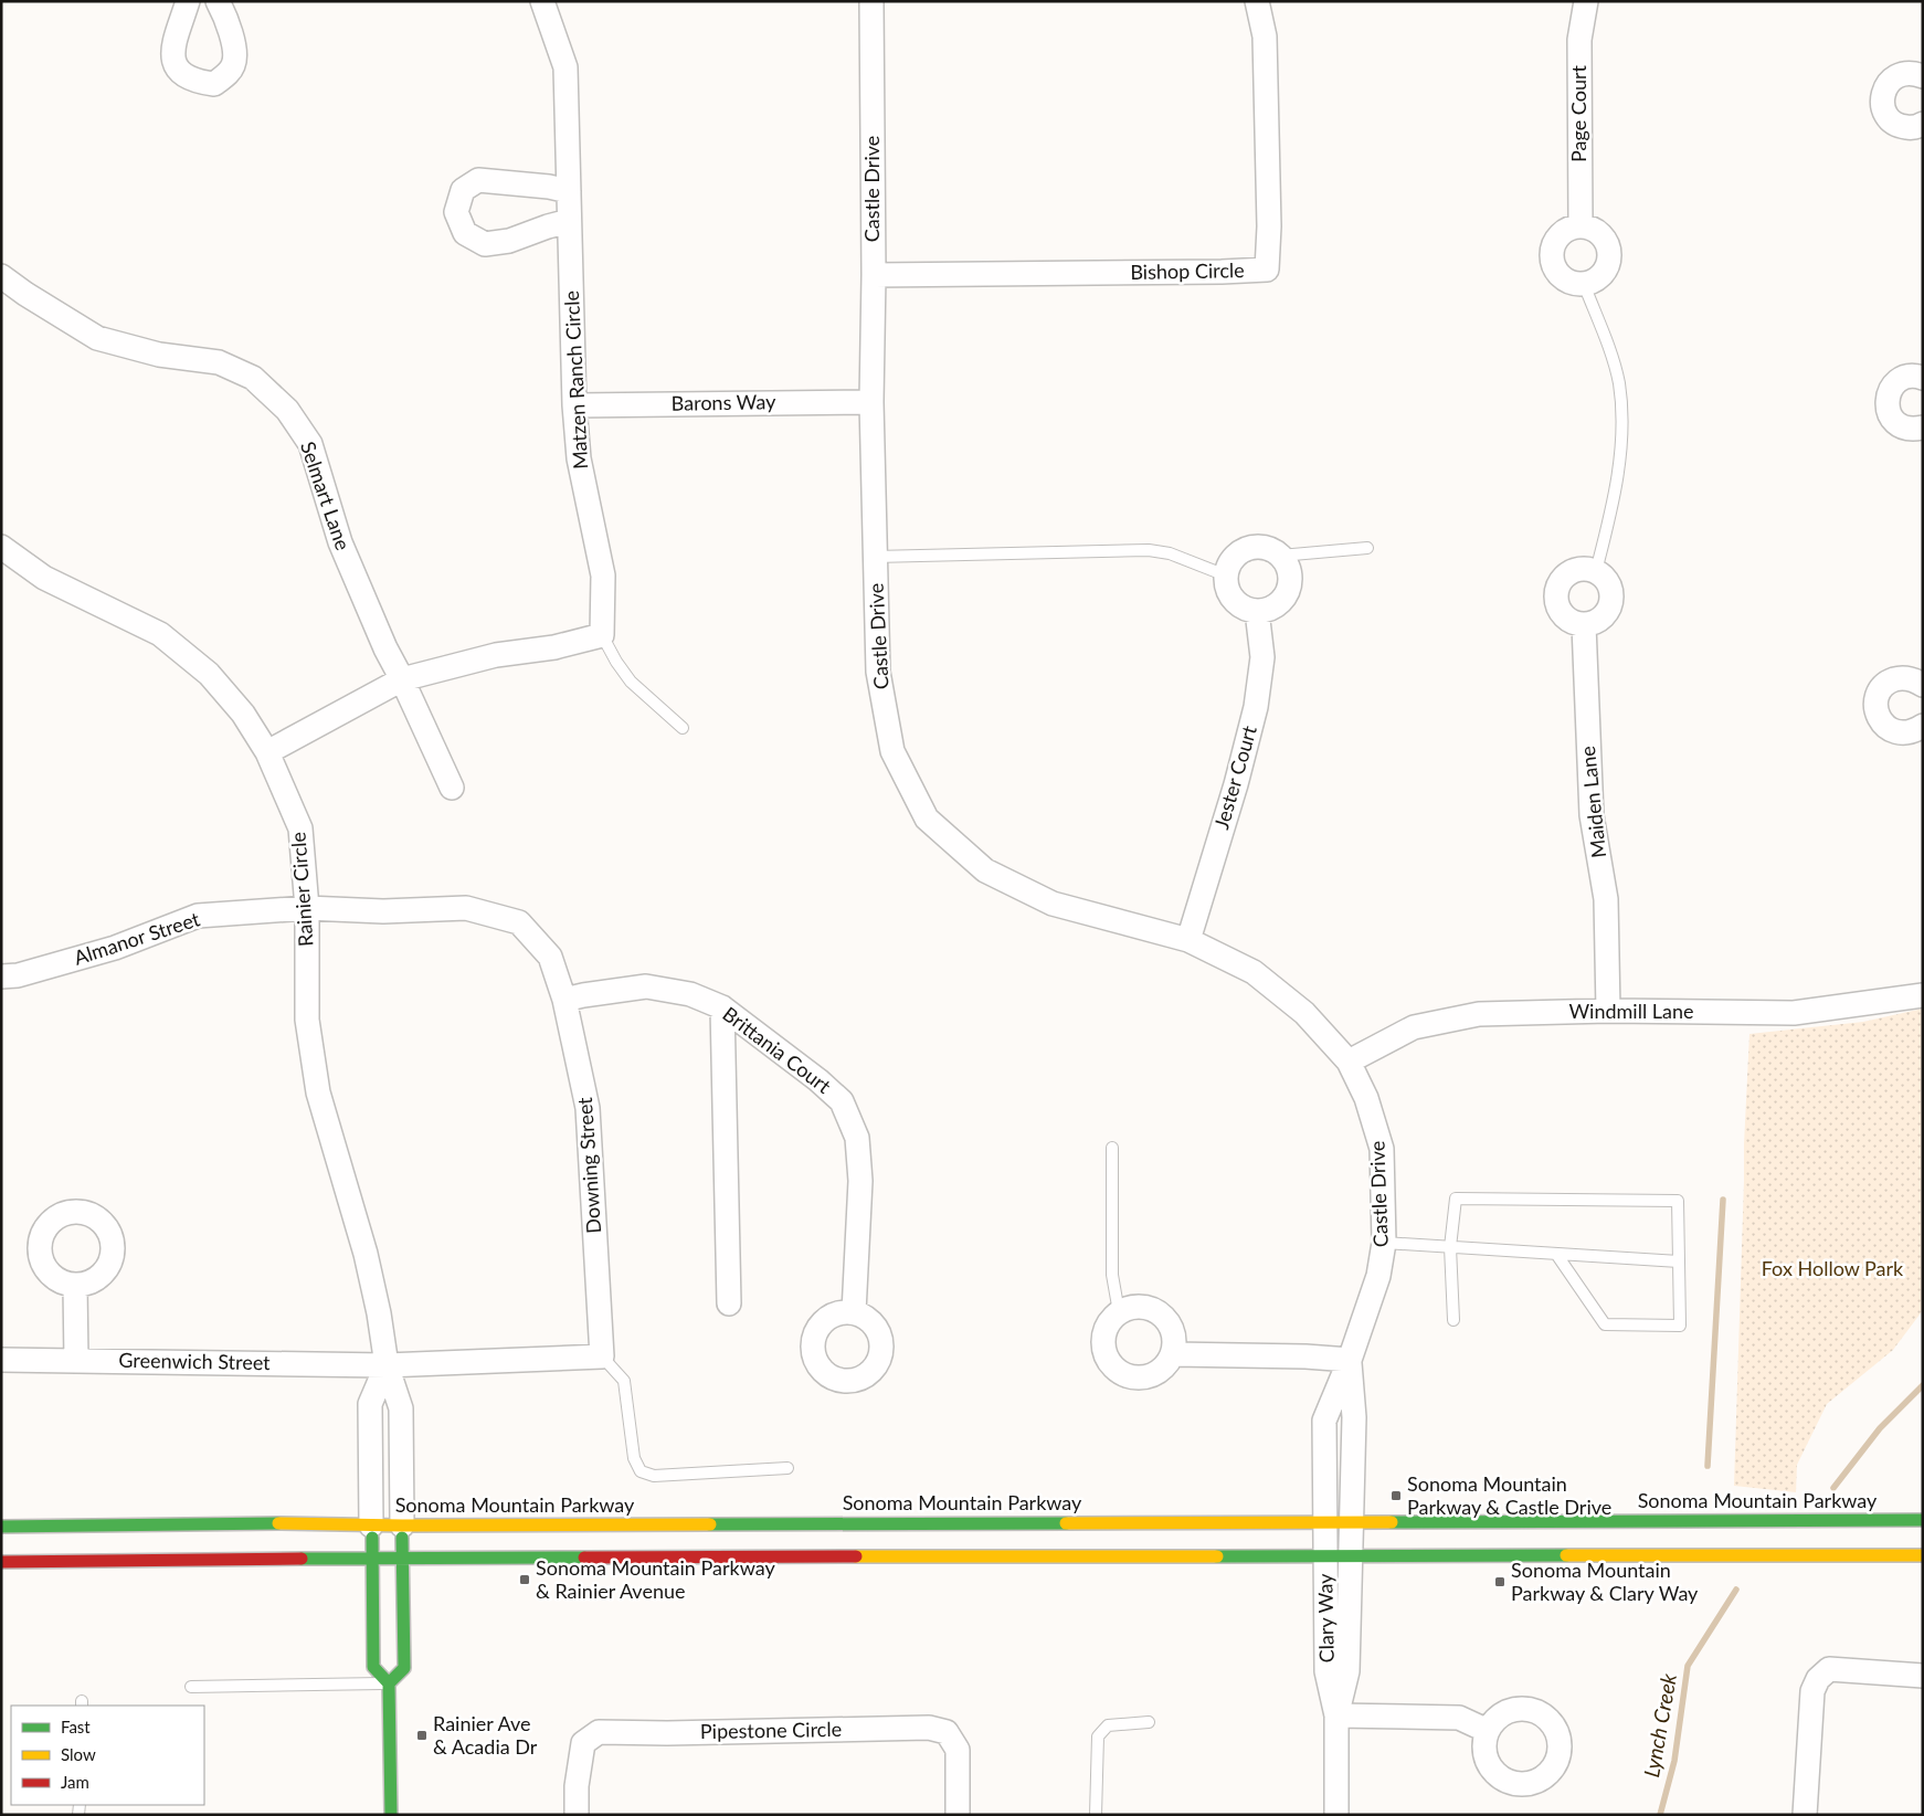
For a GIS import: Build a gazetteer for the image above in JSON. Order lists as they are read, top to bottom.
{
  "streets": {
    "main road": ["Sonoma Mountain Parkway"],
    "street": [
      "Page Court",
      "Castle Drive",
      "Bishop Circle",
      "Matzen Ranch Circle",
      "Barons Way",
      "Selmart Lane",
      "Jester Court",
      "Maiden Lane",
      "Rainier Circle",
      "Almanor Street",
      "Windmill Lane",
      "Brittania Court",
      "Downing Street",
      "Greenwich Street",
      "Clary Way",
      "Pipestone Circle"
    ]
  },
  "crossings": [
    ["Castle Drive", "Bishop Circle"],
    ["Castle Drive", "Barons Way"],
    ["Castle Drive", "Jester Court"],
    ["Castle Drive", "Windmill Lane"],
    ["Castle Drive", "Sonoma Mountain Parkway"],
    ["Castle Drive", "Clary Way"],
    ["Matzen Ranch Circle", "Barons Way"],
    ["Maiden Lane", "Windmill Lane"],
    ["Rainier Circle", "Almanor Street"],
    ["Rainier Circle", "Downing Street"],
    ["Rainier Circle", "Greenwich Street"],
    ["Rainier Circle", "Sonoma Mountain Parkway"],
    ["Almanor Street", "Downing Street"],
    ["Brittania Court", "Downing Street"],
    ["Sonoma Mountain Parkway", "Clary Way"]
  ],
  "water": ["Lynch Creek"],
  "parks": ["Fox Hollow Park"],
  "places": {
    "transit": [
      "Sonoma Mountain Parkway & Castle Drive",
      "Sonoma Mountain Parkway & Rainier Avenue",
      "Sonoma Mountain Parkway & Clary Way",
      "Rainier Ave & Acadia Dr"
    ]
  },
  "legend": ["Fast", "Slow", "Jam"]
}
